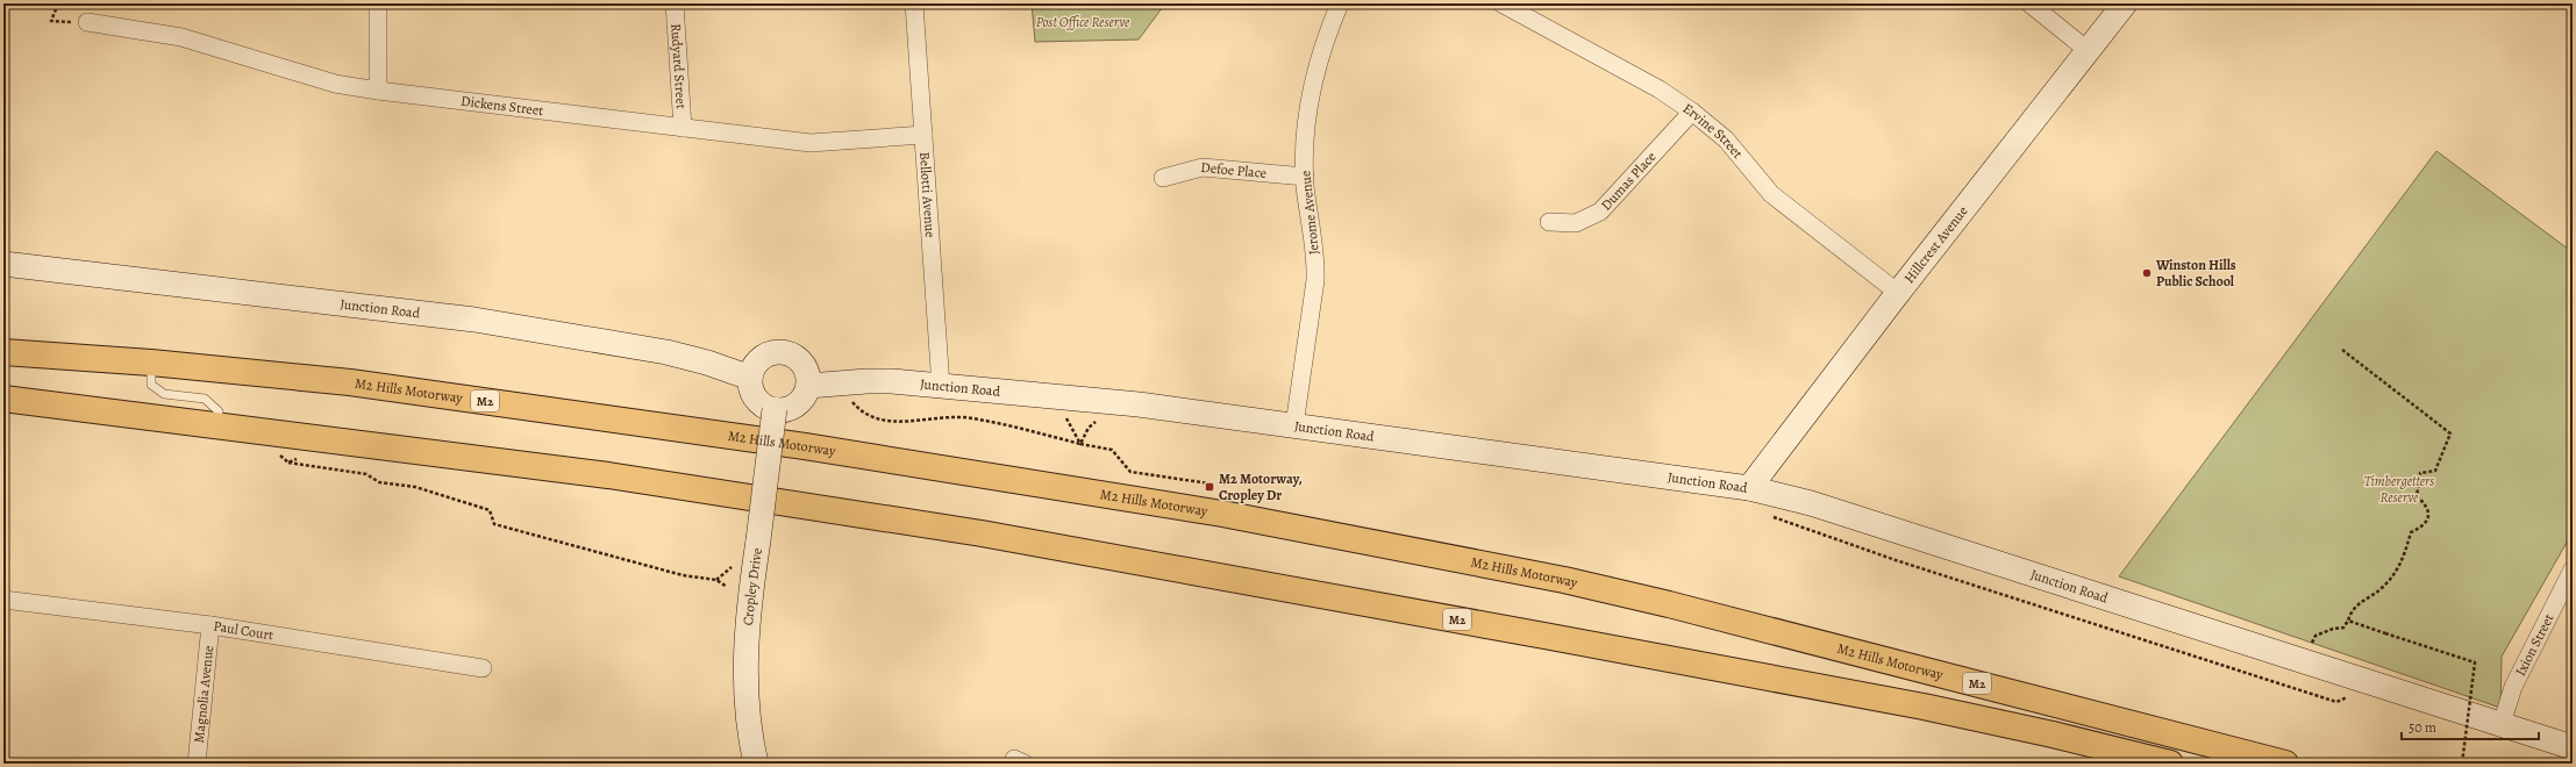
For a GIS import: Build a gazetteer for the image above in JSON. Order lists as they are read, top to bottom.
{
  "streets": {
    "highway": ["M2 Hills Motorway", "M2"],
    "street": [
      "Rudyard Street",
      "Dickens Street",
      "Ervine Street",
      "Defoe Place",
      "Dumas Place",
      "Bellotti Avenue",
      "Jerome Avenue",
      "Hillcrest Avenue",
      "Junction Road",
      "Cropley Drive",
      "Paul Court",
      "Ixion Street",
      "Magnolia Avenue"
    ]
  },
  "crossings": [
    ["Rudyard Street", "Dickens Street"],
    ["Dickens Street", "Bellotti Avenue"],
    ["Ervine Street", "Dumas Place"],
    ["Ervine Street", "Hillcrest Avenue"],
    ["Defoe Place", "Jerome Avenue"],
    ["Bellotti Avenue", "Junction Road"],
    ["Jerome Avenue", "Junction Road"],
    ["Hillcrest Avenue", "Junction Road"],
    ["Junction Road", "Cropley Drive"],
    ["Junction Road", "Ixion Street"],
    ["Paul Court", "Magnolia Avenue"]
  ],
  "parks": ["Post Office Reserve", "Timbergetters Reserve"],
  "places": {
    "other": ["Winston Hills Public School"],
    "transit": ["M2 Motorway, Cropley Dr"]
  },
  "scale_bar": "50 m"
}
